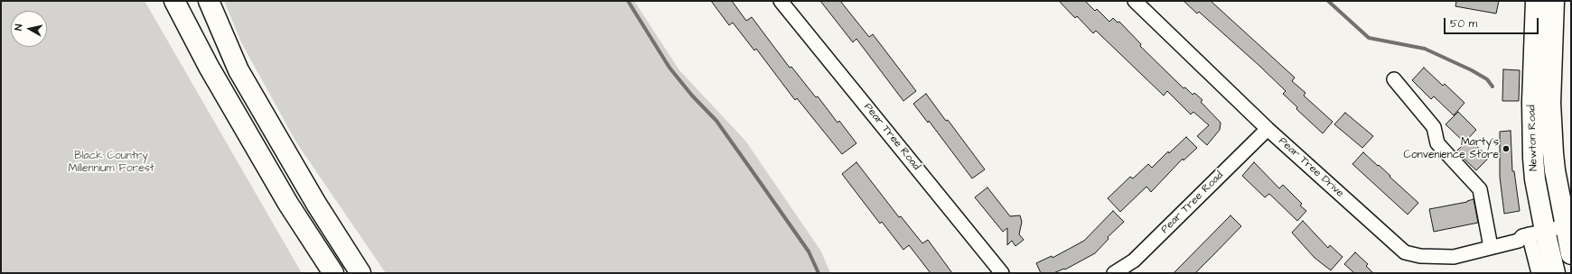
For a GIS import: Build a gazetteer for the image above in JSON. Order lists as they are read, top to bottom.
{
  "streets": {
    "highway": ["Newton Road"],
    "street": ["Pear Tree Road", "Pear Tree Drive"]
  },
  "crossings": [
    ["Pear Tree Road", "Pear Tree Drive"],
    ["Newton Road", "Pear Tree Drive"]
  ],
  "parks": ["Black Country Millennium Forest"],
  "places": ["Marty's Convenience Store"],
  "scale_bar": "50 m",
  "north": "left"
}
